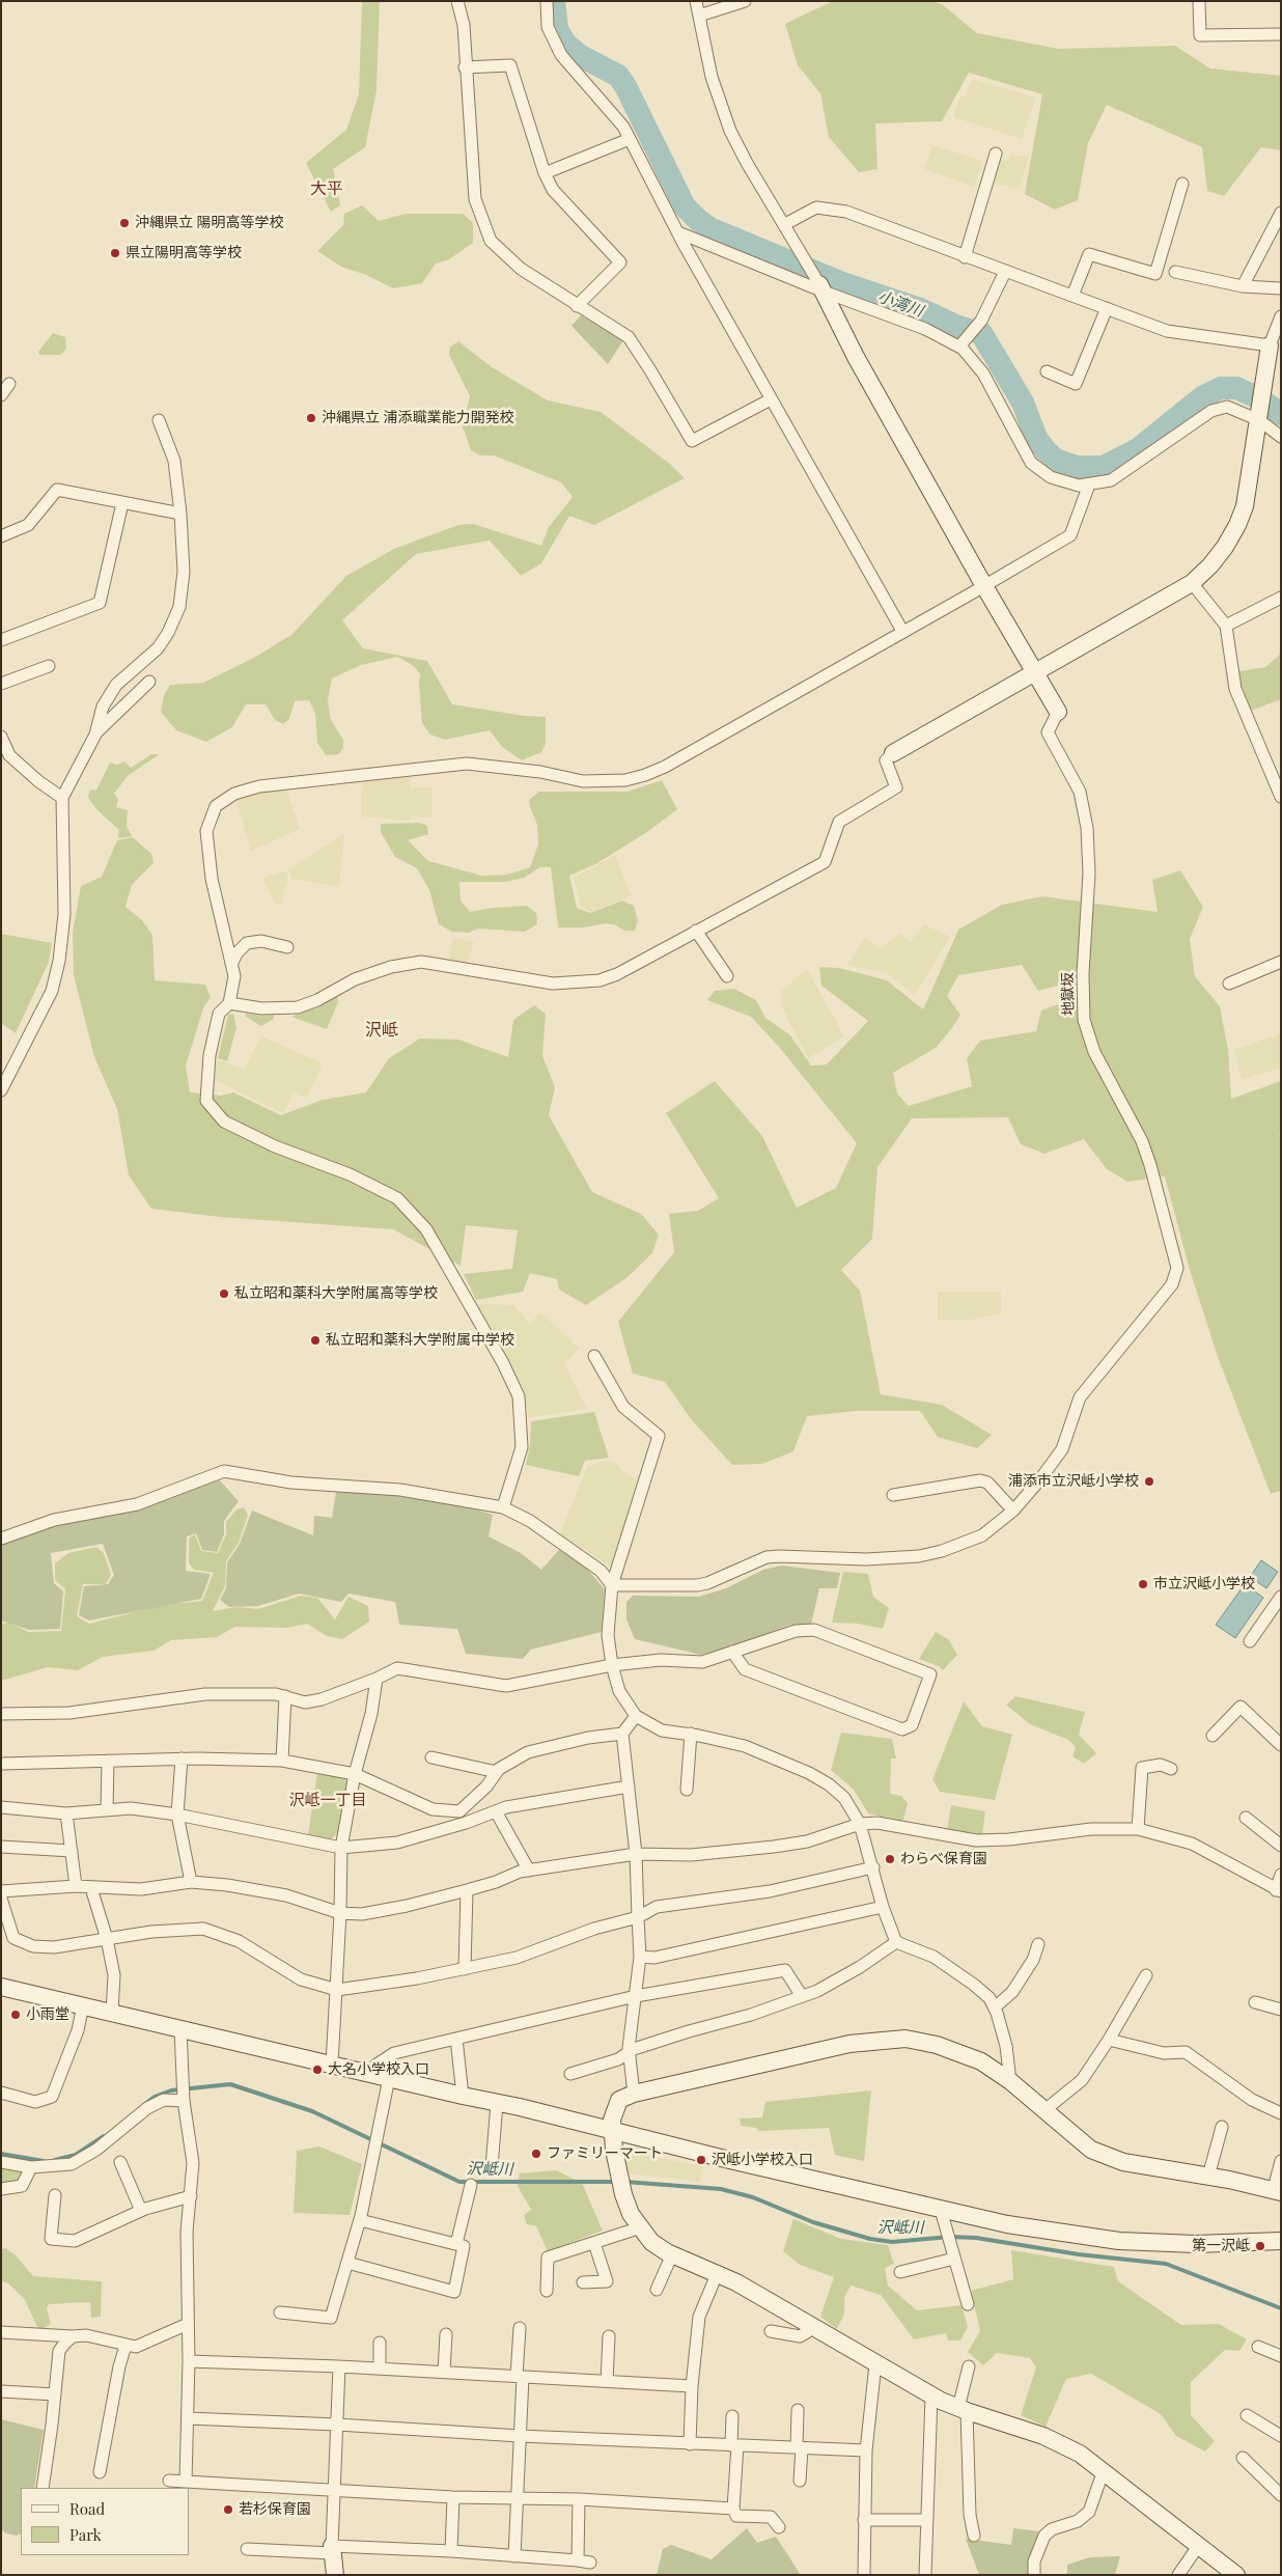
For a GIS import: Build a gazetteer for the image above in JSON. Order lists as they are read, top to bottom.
{
  "streets": {
    "street": ["地獄坂"]
  },
  "districts": ["大平", "沢岻", "沢岻一丁目"],
  "water": ["小湾川", "沢岻川"],
  "places": [
    "沖縄県立 陽明高等学校",
    "県立陽明高等学校",
    "沖縄県立 浦添職業能力開発校",
    "私立昭和薬科大学附属高等学校",
    "私立昭和薬科大学附属中学校",
    "浦添市立沢岻小学校",
    "市立沢岻小学校",
    "わらべ保育園",
    "小雨堂",
    "大名小学校入口",
    "ファミリーマート",
    "沢岻小学校入口",
    "第一沢岻",
    "若杉保育園"
  ],
  "legend": ["Road", "Park"]
}
